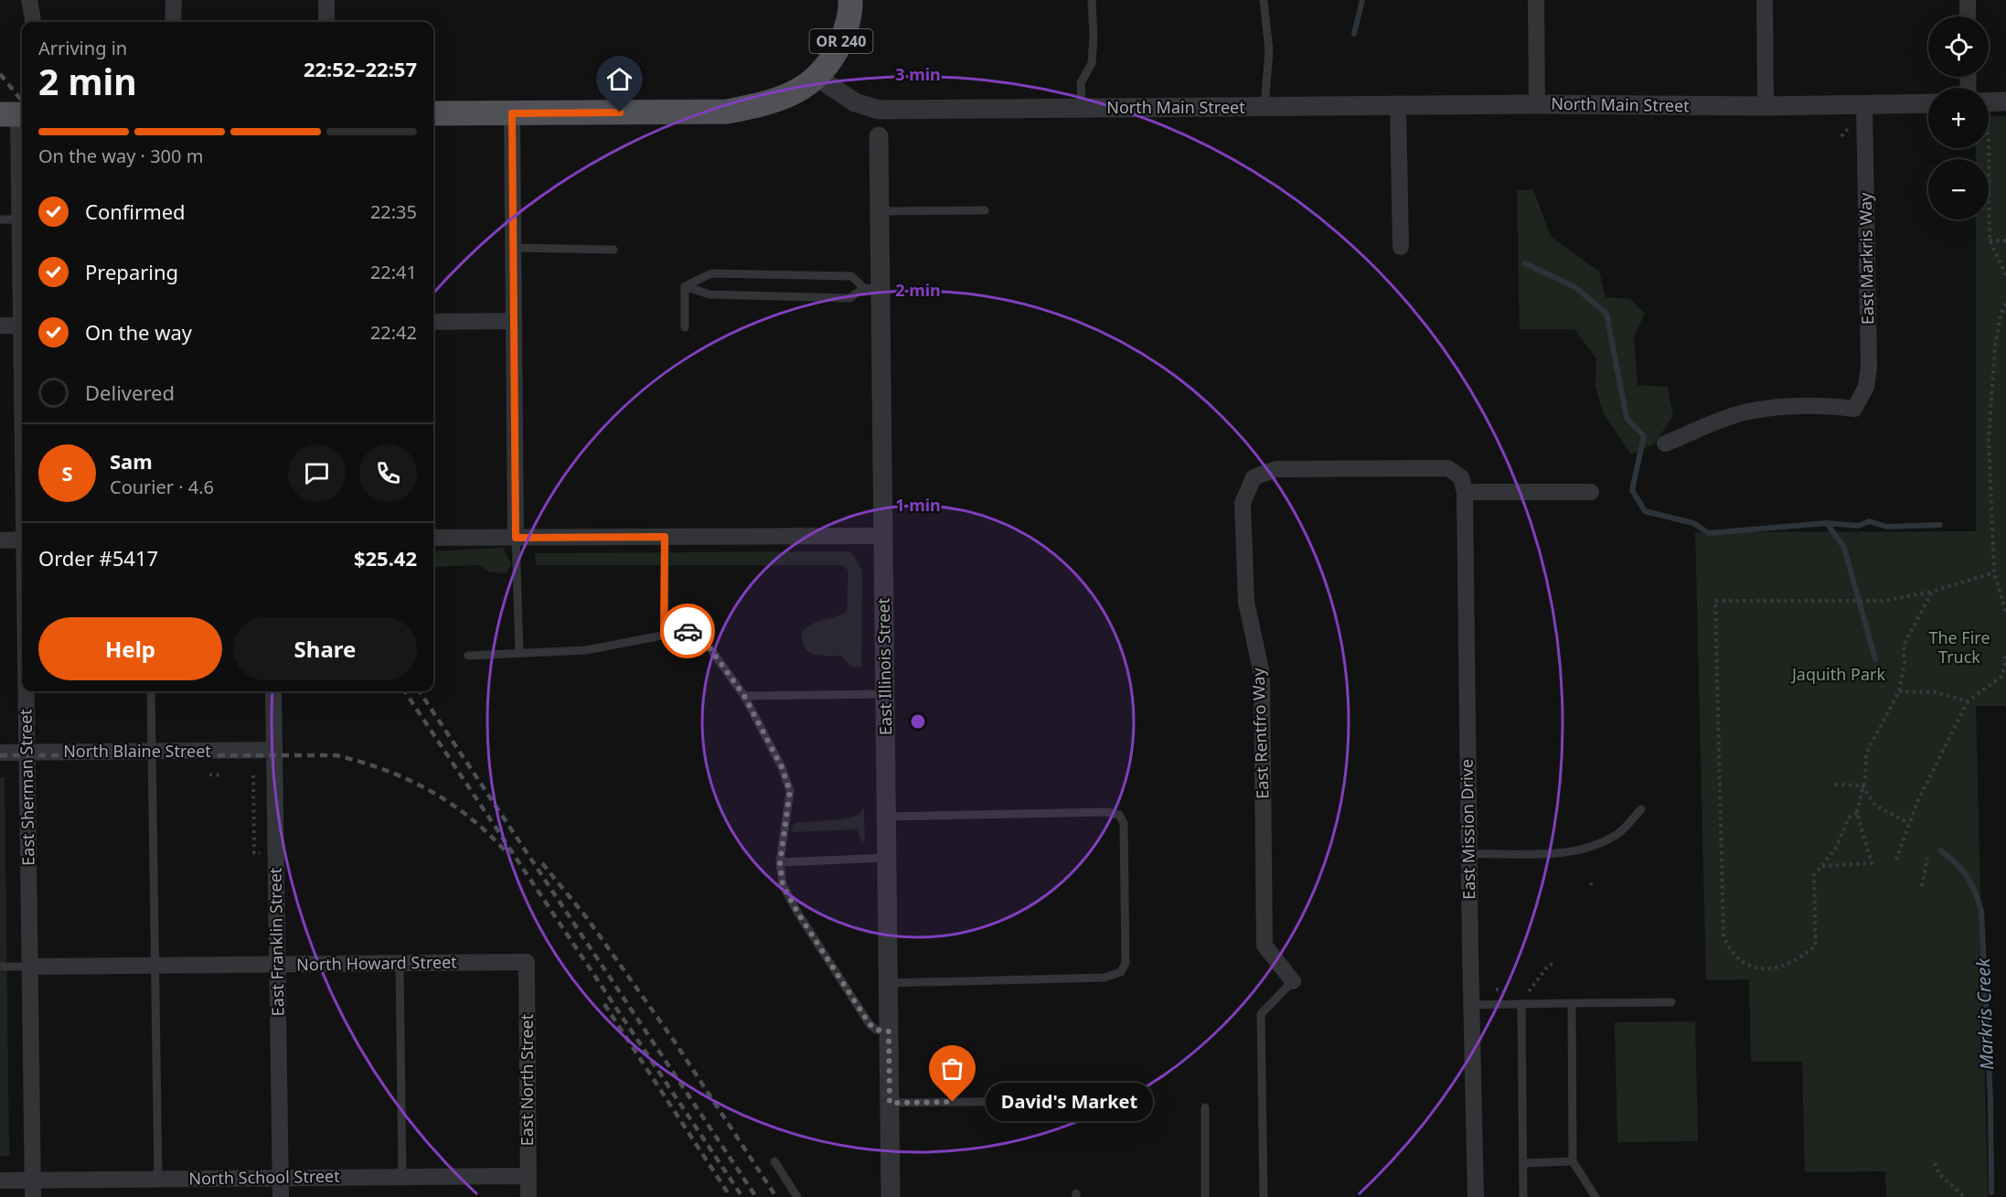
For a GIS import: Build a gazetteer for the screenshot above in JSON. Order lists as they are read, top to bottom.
{
  "streets": {
    "main road": ["OR 240"],
    "street": [
      "North Main Street",
      "East Markris Way",
      "East Illinois Street",
      "East Rentfro Way",
      "North Blaine Street",
      "East Sherman Street",
      "East Mission Drive",
      "East Franklin Street",
      "North Howard Street",
      "East North Street",
      "North School Street"
    ]
  },
  "crossings": [
    ["OR 240", "North Main Street"],
    ["North Main Street", "East Markris Way"],
    ["East Rentfro Way", "East Mission Drive"],
    ["North Blaine Street", "East Sherman Street"],
    ["North Blaine Street", "East Franklin Street"],
    ["East Sherman Street", "North Howard Street"],
    ["East Sherman Street", "North School Street"],
    ["East Franklin Street", "North Howard Street"],
    ["East Franklin Street", "North School Street"],
    ["North Howard Street", "East North Street"],
    ["East North Street", "North School Street"]
  ],
  "water": ["Markris Creek"],
  "parks": ["The Fire Truck", "Jaquith Park"],
  "places": ["David's Market"],
  "page": {
    "map_buttons": ["+", "−"],
    "heading": ["2 min", "Arriving in", "22:52–22:57"],
    "panel": [
      "Sam",
      "Courier · 4.6",
      "Order #5417",
      "$25.42"
    ],
    "bar": "On the way · 300 m",
    "list": [
      ["Confirmed", "22:35"],
      ["Preparing", "22:41"],
      ["On the way", "22:42"],
      "Delivered"
    ],
    "round": "S",
    "buttons": ["Help", "Share"],
    "bubble": "David's Market"
  },
  "rings": ["3 min", "2 min", "1 min"]
}
